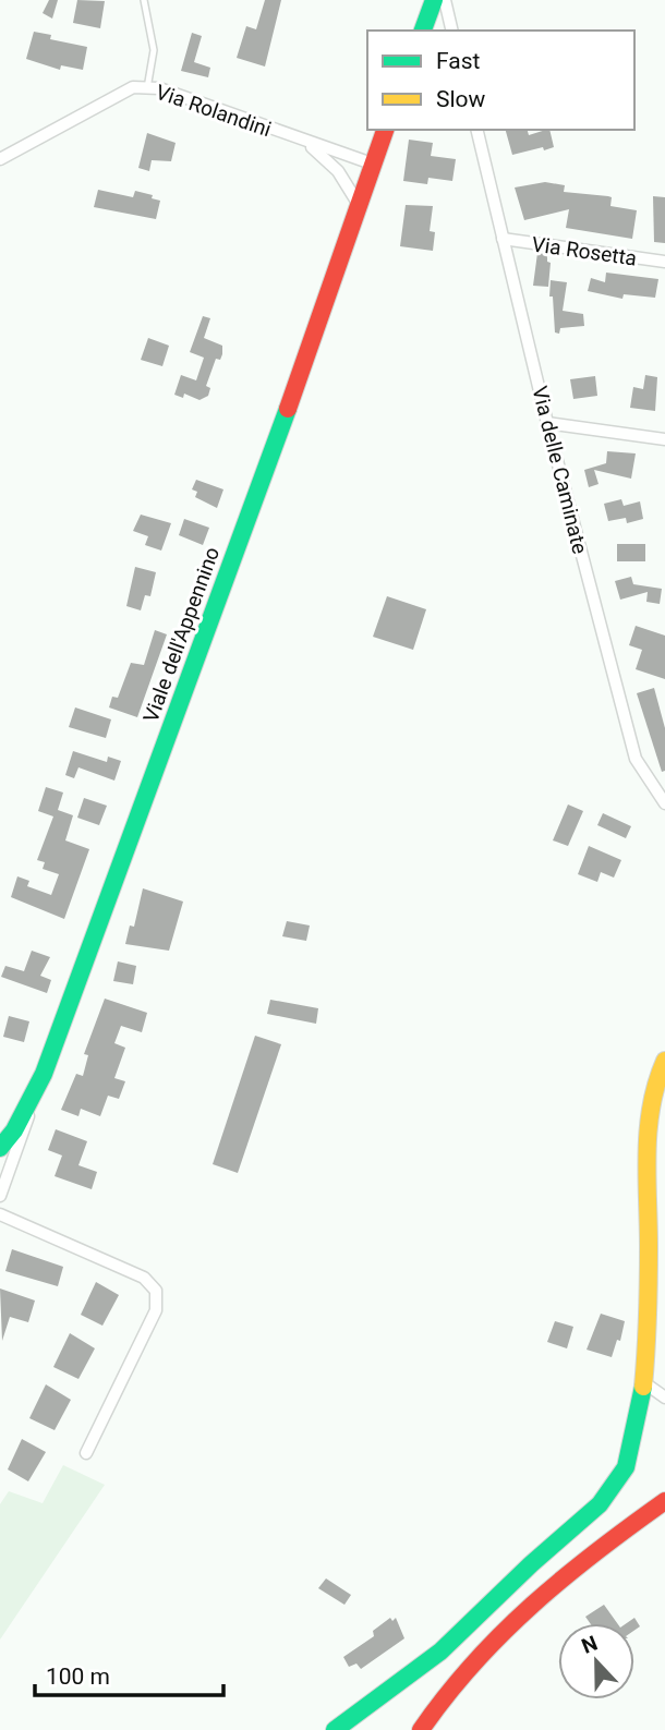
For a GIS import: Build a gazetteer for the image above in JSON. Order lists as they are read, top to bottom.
{
  "streets": {
    "main road": ["Viale dell'Appennino"],
    "street": ["Via Rolandini", "Via Rosetta", "Via delle Caminate"]
  },
  "crossings": [
    ["Via Rolandini", "Viale dell'Appennino"],
    ["Via Rosetta", "Via delle Caminate"]
  ],
  "legend": ["Fast", "Slow"],
  "scale_bar": "100 m",
  "north": "top"
}
